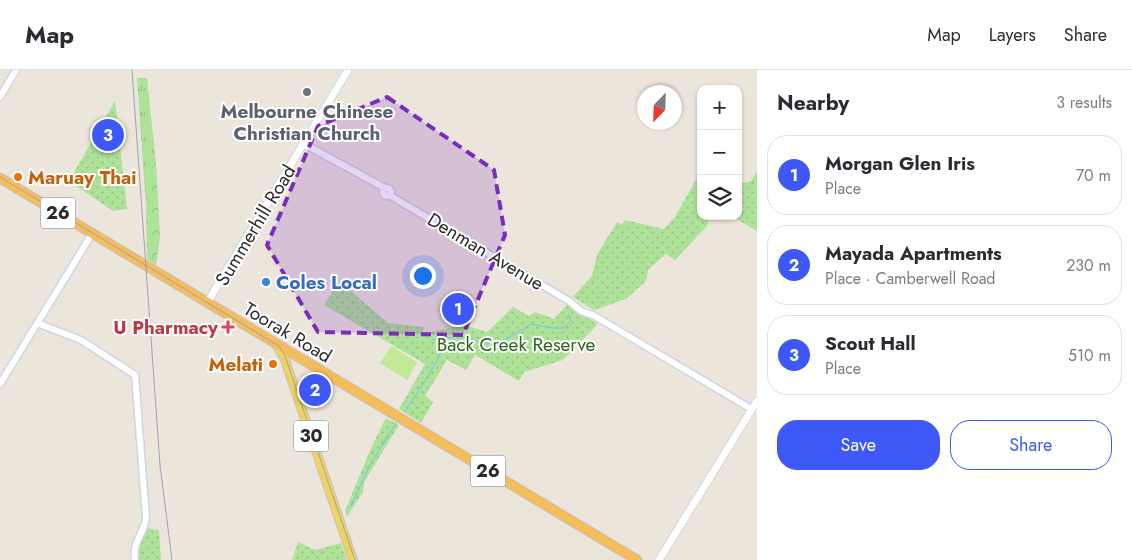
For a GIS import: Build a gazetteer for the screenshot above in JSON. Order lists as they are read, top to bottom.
{
  "streets": {
    "highway": ["26", "Toorak Road"],
    "main road": ["Summerhill Road", "30"],
    "street": ["Denman Avenue"]
  },
  "crossings": [
    ["Summerhill Road", "Denman Avenue"],
    ["Summerhill Road", "Toorak Road"],
    ["Toorak Road", "30"]
  ],
  "parks": ["Back Creek Reserve"],
  "places": {
    "other": [
      "Melbourne Chinese Christian Church",
      "Maruay Thai",
      "Coles Local",
      "Melati"
    ],
    "health": ["U Pharmacy"]
  },
  "north": "bottom left",
  "page": {
    "header": "Map",
    "nav": ["Map", "Layers", "Share"],
    "heading": ["Nearby", "3 results"],
    "map_buttons": ["+", "−"],
    "pins": ["3", "1", "2"],
    "list": [
      {
        "mark": "1",
        "name": "Morgan Glen Iris",
        "note": "Place",
        "value": "70 m"
      },
      {
        "mark": "2",
        "name": "Mayada Apartments",
        "note": "Place · Camberwell Road",
        "value": "230 m"
      },
      {
        "mark": "3",
        "name": "Scout Hall",
        "note": "Place",
        "value": "510 m"
      }
    ],
    "buttons": ["Save", "Share"]
  }
}
